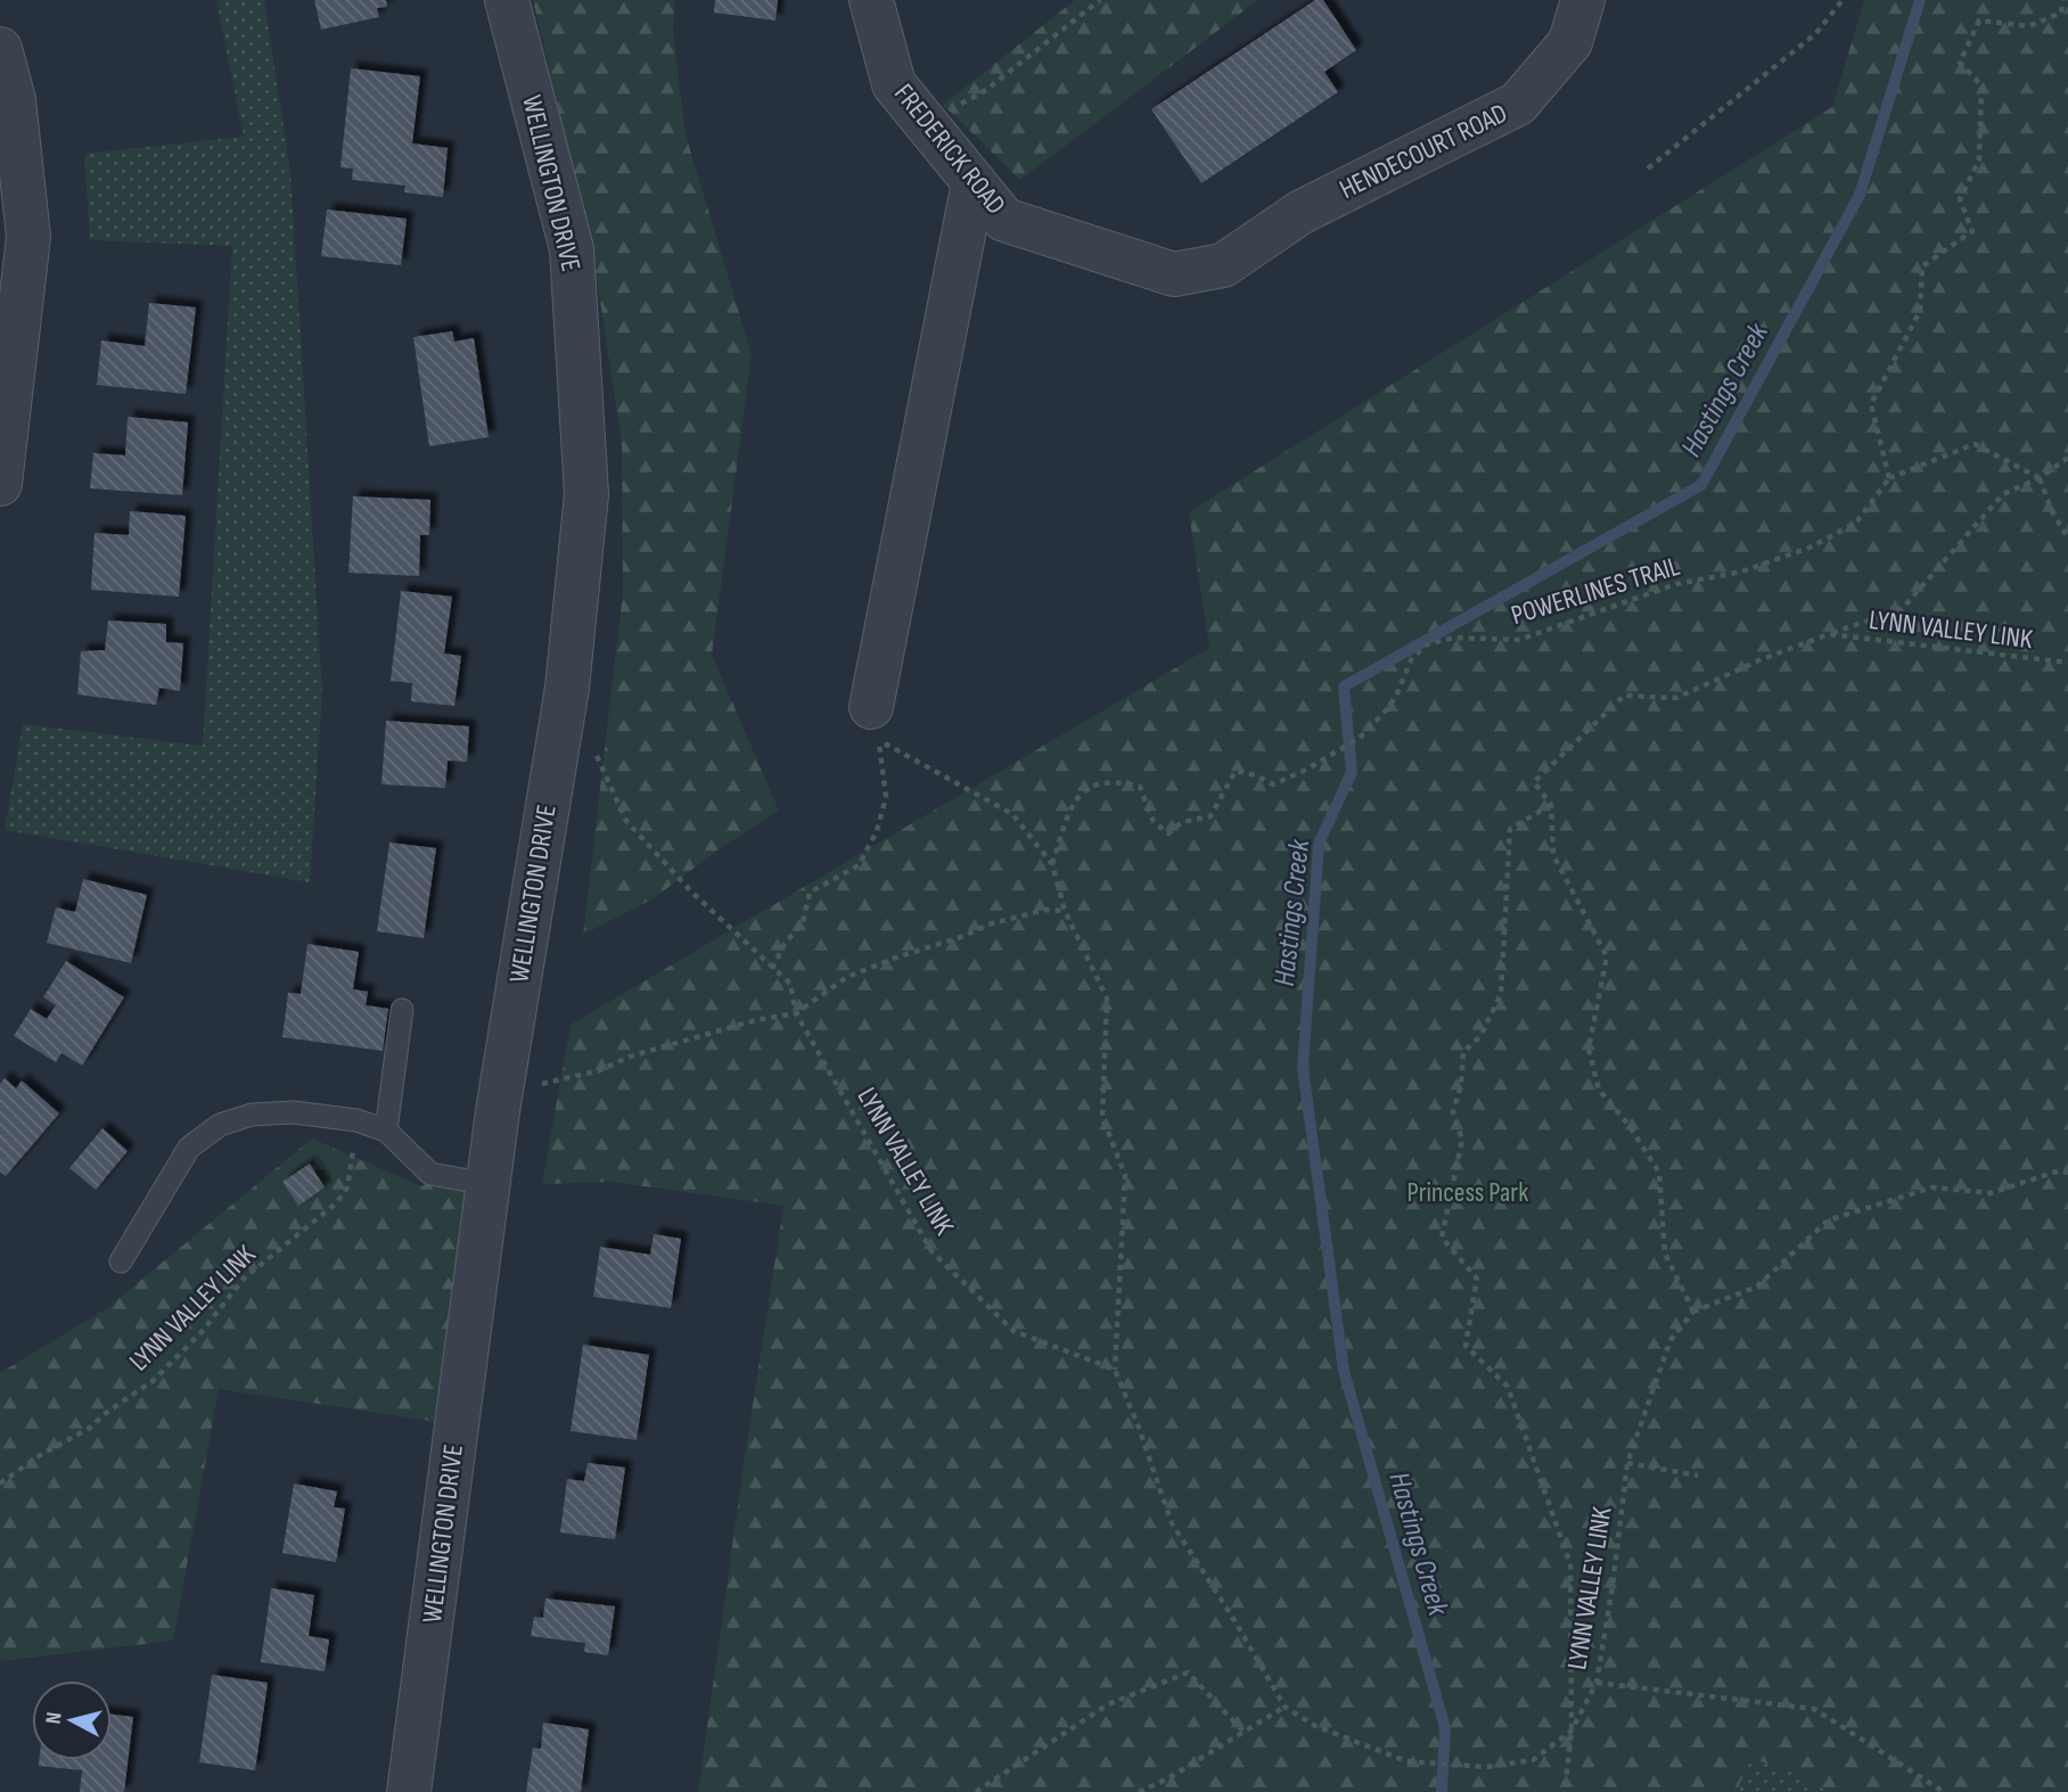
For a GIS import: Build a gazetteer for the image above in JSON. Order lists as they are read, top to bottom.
{
  "streets": {
    "street": ["FREDERICK ROAD", "HENDECOURT ROAD", "WELLINGTON DRIVE"],
    "path": ["POWERLINES TRAIL", "LYNN VALLEY LINK"]
  },
  "crossings": [
    ["FREDERICK ROAD", "HENDECOURT ROAD"]
  ],
  "water": ["Hastings Creek"],
  "parks": ["Princess Park"],
  "north": "left"
}
